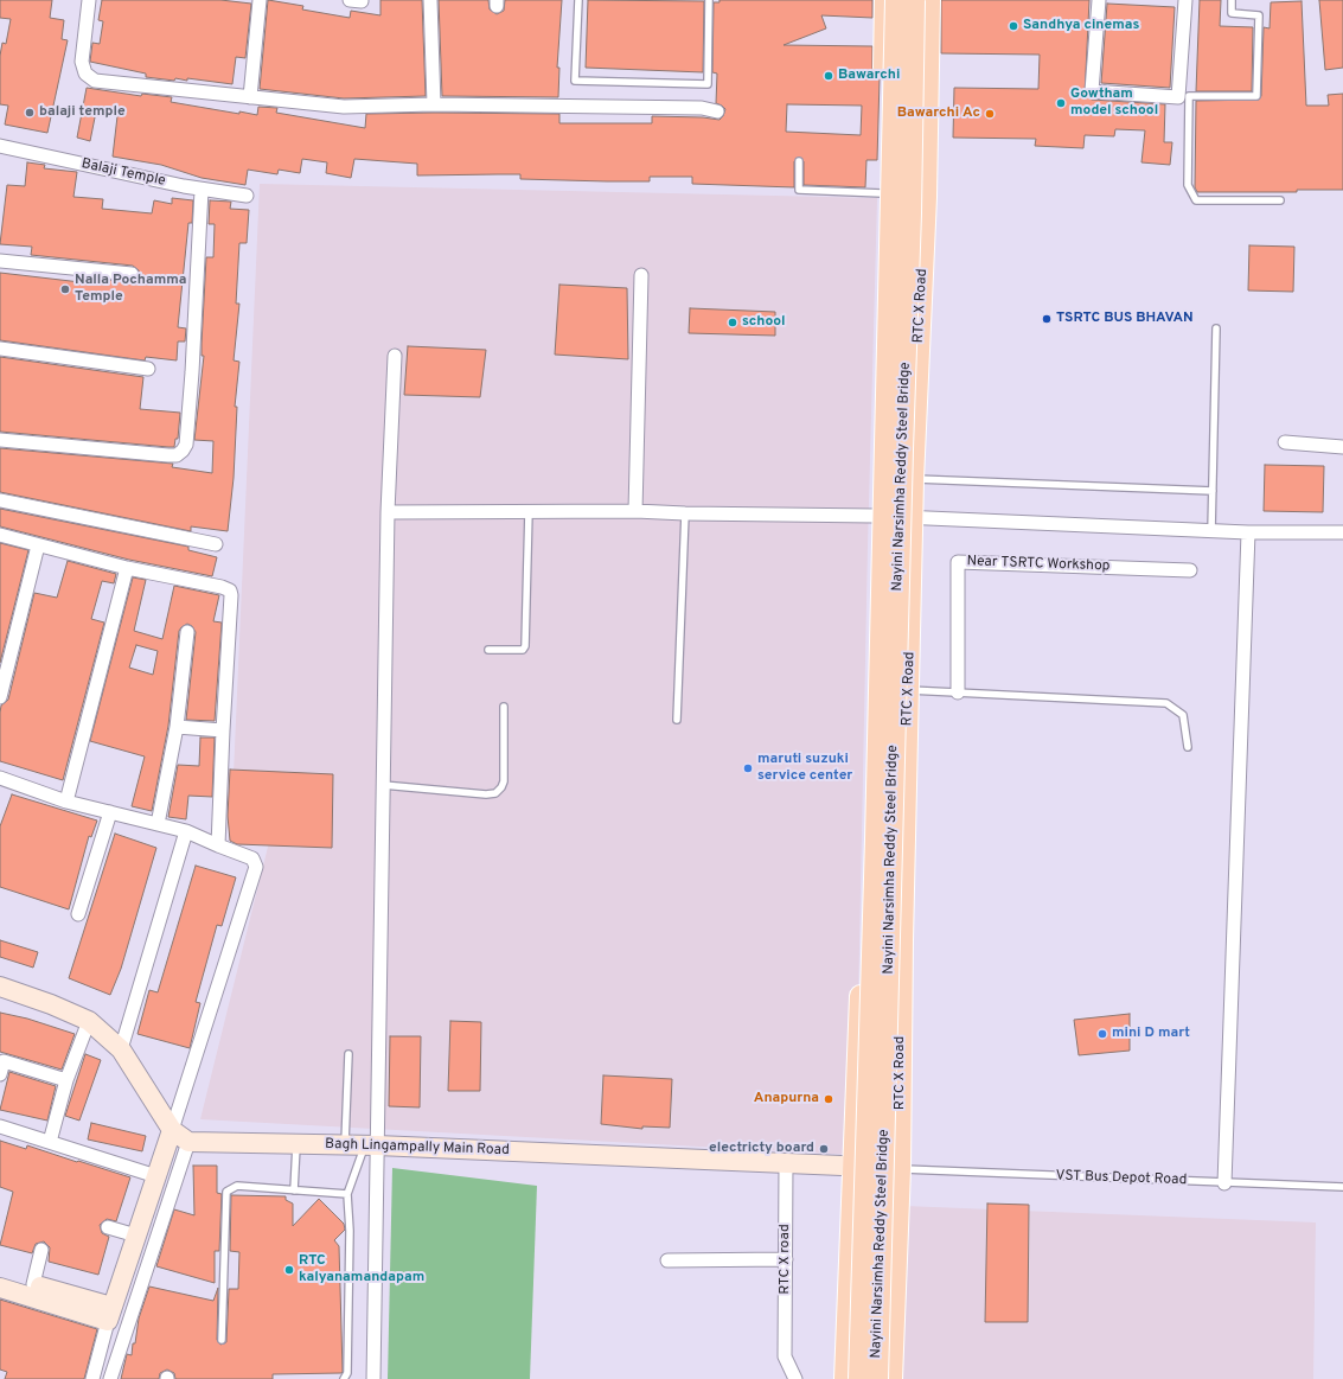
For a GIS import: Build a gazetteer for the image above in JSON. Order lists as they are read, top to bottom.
{
  "streets": {
    "main road": ["RTC X Road", "Nayini Narsimha Reddy Steel Bridge"],
    "street": [
      "Balaji Temple",
      "Near TSRTC Workshop",
      "Bagh Lingampally Main Road",
      "RTC X road"
    ],
    "lane": ["VST Bus Depot Road"]
  },
  "crossings": [
    ["RTC X Road", "Bagh Lingampally Main Road"],
    ["RTC X Road", "VST Bus Depot Road"],
    ["Bagh Lingampally Main Road", "VST Bus Depot Road"],
    ["Bagh Lingampally Main Road", "RTC X road"]
  ],
  "places": [
    "Sandhya cinemas",
    "Bawarchi",
    "Gowtham model school",
    "balaji temple",
    "Bawarchi Ac",
    "Nalla Pochamma Temple",
    "TSRTC BUS BHAVAN",
    "school",
    "maruti suzuki service center",
    "mini D mart",
    "Anapurna",
    "electricty board",
    "RTC kalyanamandapam"
  ]
}
